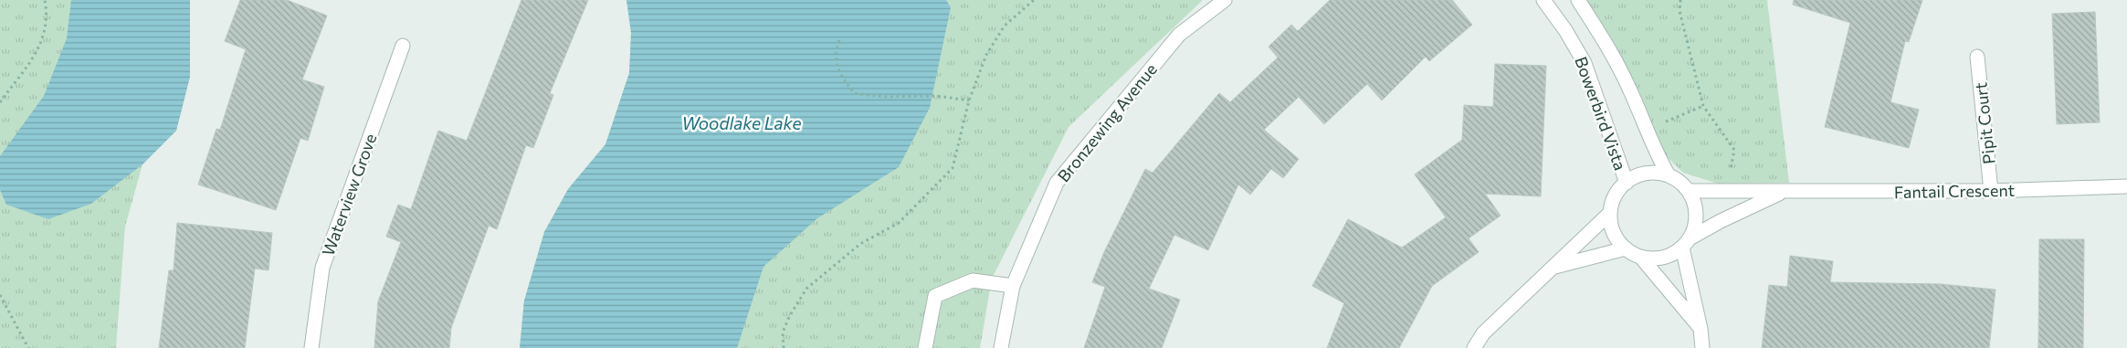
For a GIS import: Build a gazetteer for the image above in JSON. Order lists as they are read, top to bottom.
{
  "streets": {
    "street": [
      "Bowerbird Vista",
      "Bronzewing Avenue",
      "Pipit Court",
      "Fantail Crescent",
      "Waterview Grove"
    ]
  },
  "crossings": [
    ["Bowerbird Vista", "Fantail Crescent"],
    ["Pipit Court", "Fantail Crescent"]
  ],
  "water": ["Woodlake Lake"]
}
